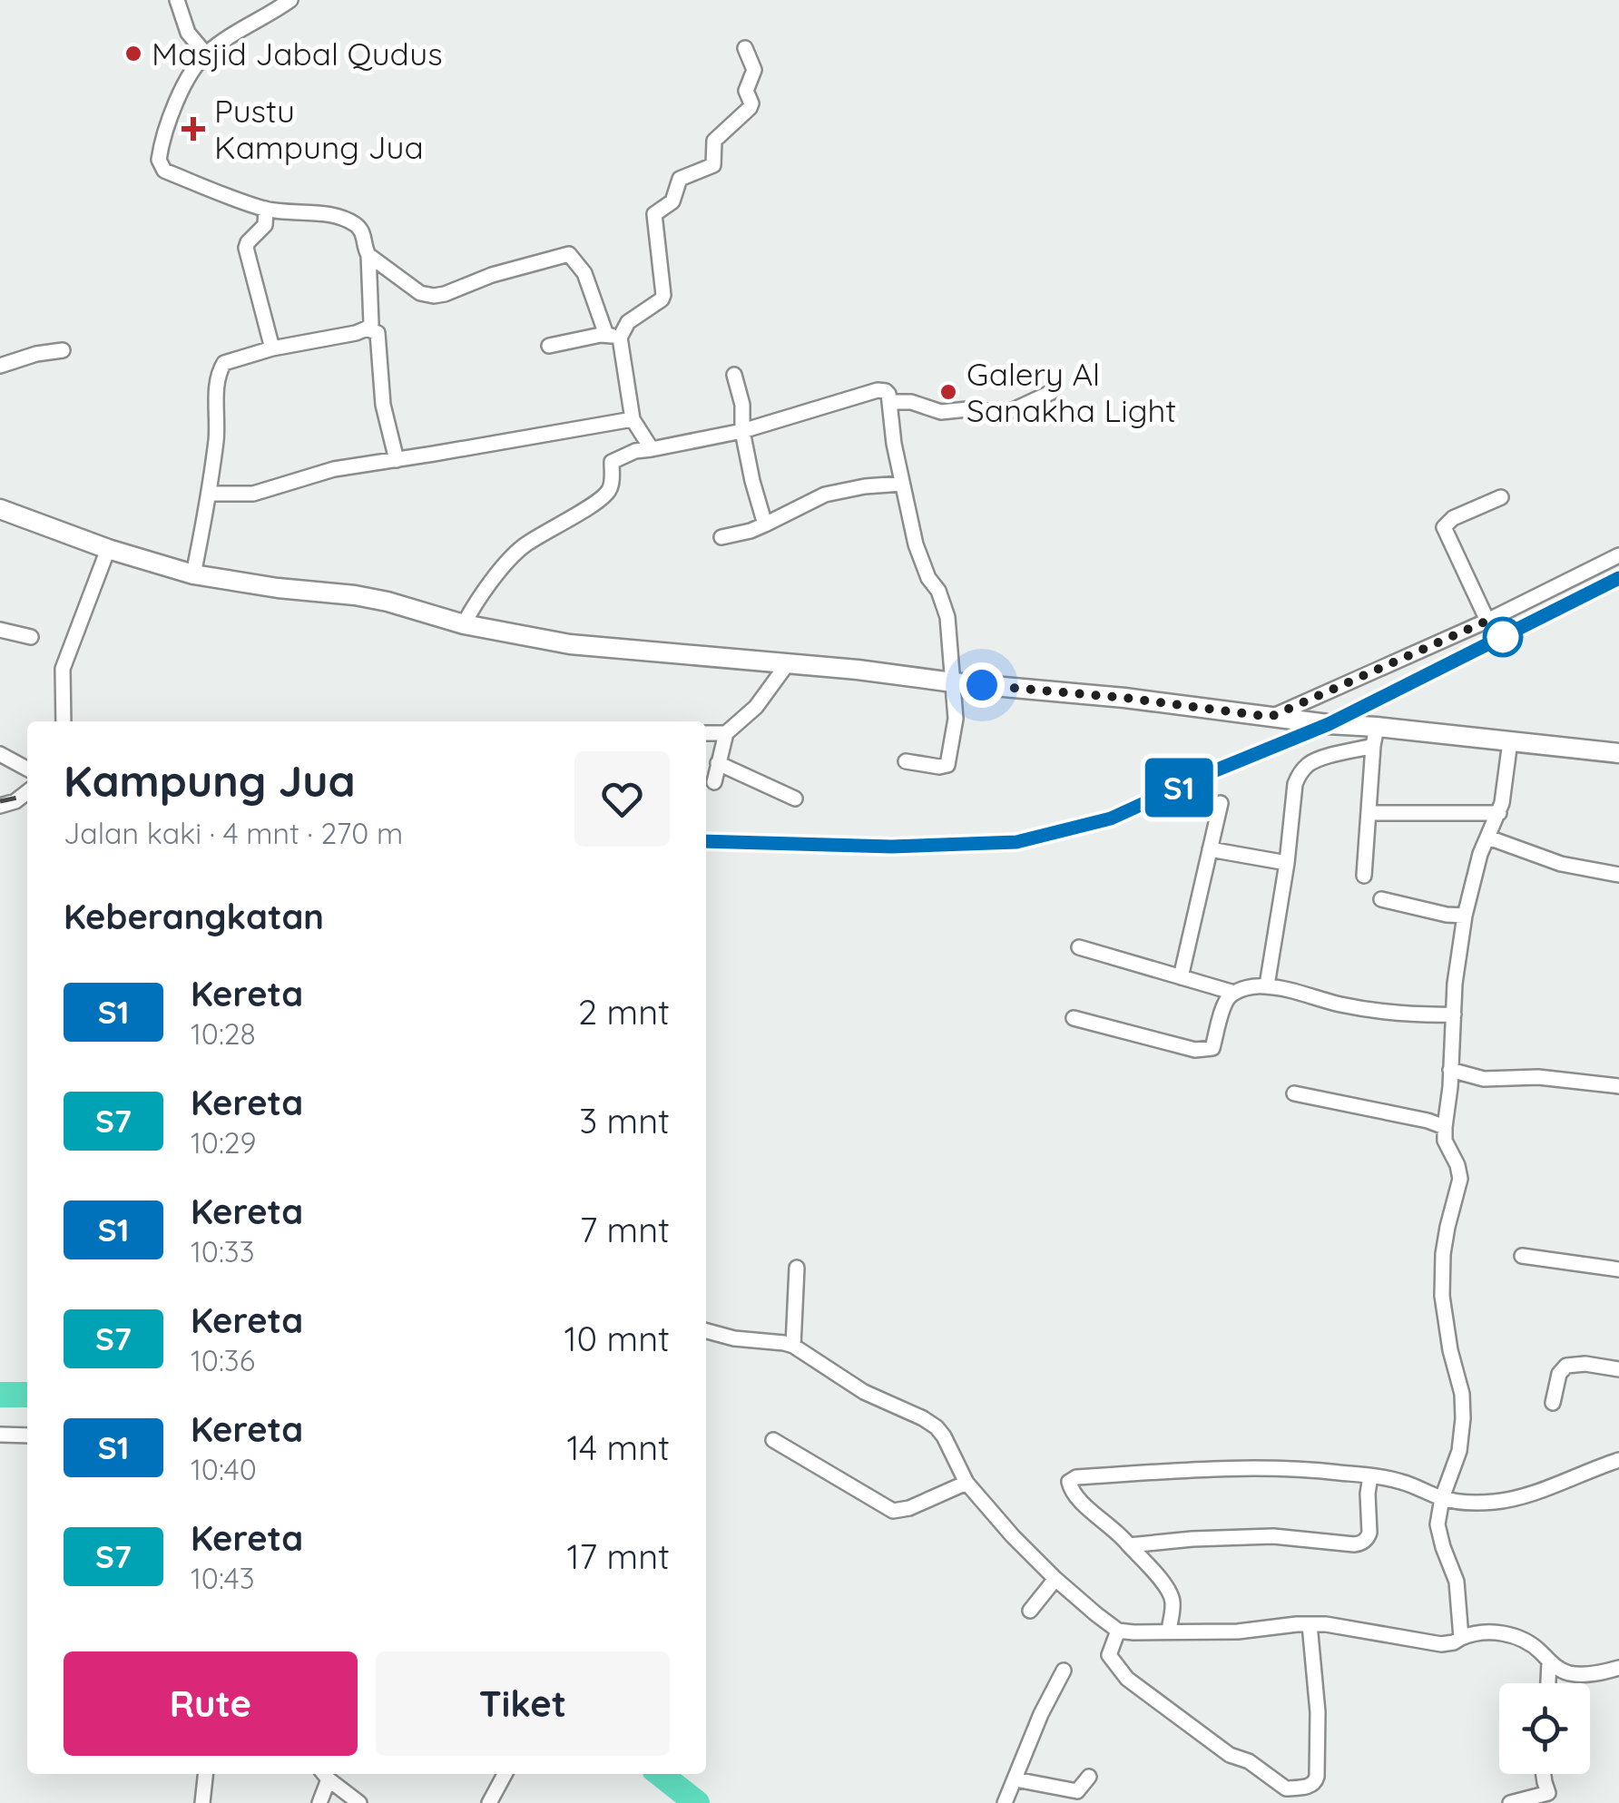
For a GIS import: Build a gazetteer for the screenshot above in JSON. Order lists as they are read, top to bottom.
{
  "places": {
    "other": ["Masjid Jabal Qudus", "Galery Al Sanakha Light"],
    "health": ["Pustu Kampung Jua"]
  },
  "page": {
    "on_map": "S1",
    "heading": [
      ["Kampung Jua", "Jalan kaki · 4 mnt · 270 m"],
      "Keberangkatan"
    ],
    "list": [
      {
        "mark": "S1",
        "name": "Kereta",
        "note": "10:28",
        "value": "2 mnt"
      },
      {
        "mark": "S7",
        "name": "Kereta",
        "note": "10:29",
        "value": "3 mnt"
      },
      {
        "mark": "S1",
        "name": "Kereta",
        "note": "10:33",
        "value": "7 mnt"
      },
      {
        "mark": "S7",
        "name": "Kereta",
        "note": "10:36",
        "value": "10 mnt"
      },
      {
        "mark": "S1",
        "name": "Kereta",
        "note": "10:40",
        "value": "14 mnt"
      },
      {
        "mark": "S7",
        "name": "Kereta",
        "note": "10:43",
        "value": "17 mnt"
      }
    ],
    "buttons": ["Rute", "Tiket"]
  }
}
